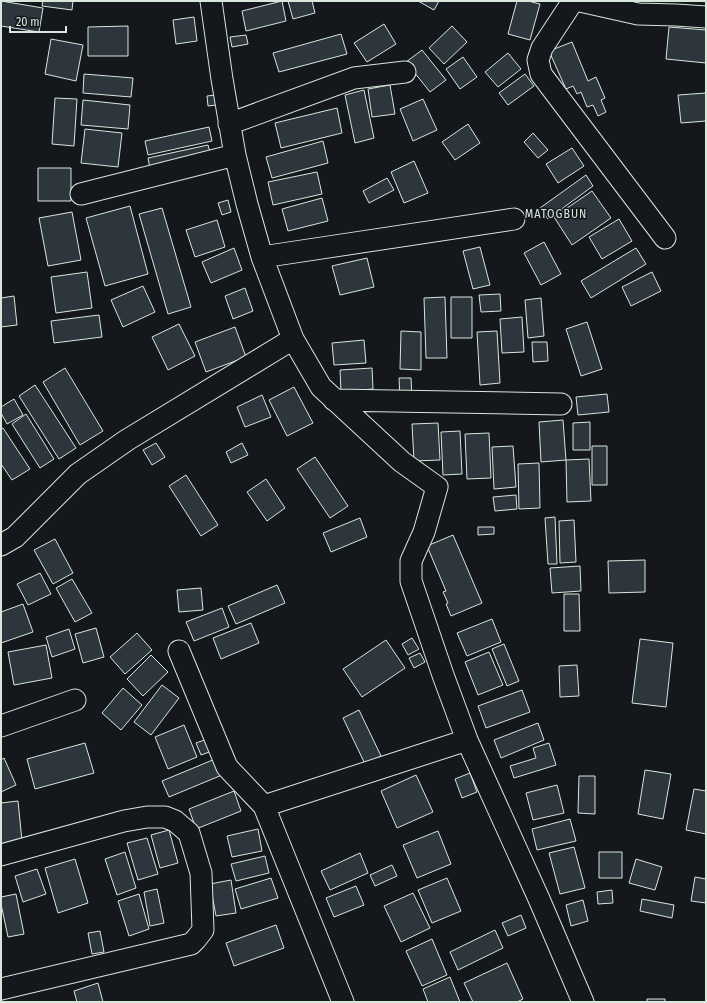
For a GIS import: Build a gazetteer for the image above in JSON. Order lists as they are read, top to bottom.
{
  "districts": ["MATOGBUN"],
  "scale_bar": "20 m"
}
